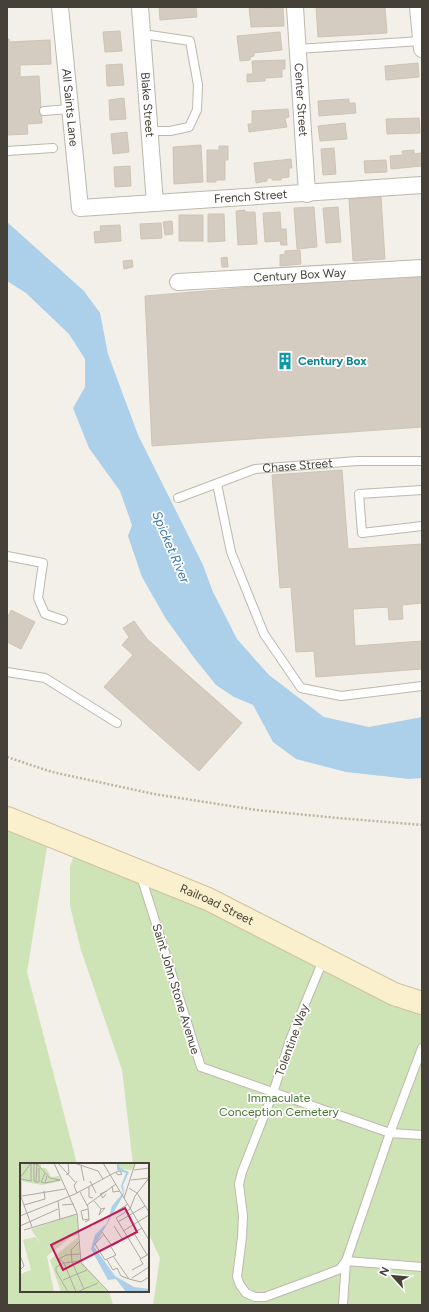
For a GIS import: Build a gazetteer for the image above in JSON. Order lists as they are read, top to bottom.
{
  "streets": {
    "main road": ["Railroad Street"],
    "street": [
      "Center Street",
      "Blake Street",
      "All Saints Lane",
      "French Street",
      "Century Box Way"
    ],
    "lane": ["Chase Street", "Saint John Stone Avenue", "Tolentine Way"]
  },
  "crossings": [
    ["Center Street", "French Street"],
    ["Blake Street", "French Street"],
    ["All Saints Lane", "French Street"],
    ["Railroad Street", "Saint John Stone Avenue"],
    ["Railroad Street", "Tolentine Way"],
    ["Saint John Stone Avenue", "Tolentine Way"]
  ],
  "water": ["Spicket River"],
  "parks": ["Immaculate Conception Cemetery"],
  "places": {
    "building": ["Century Box"]
  },
  "north": "top left"
}
